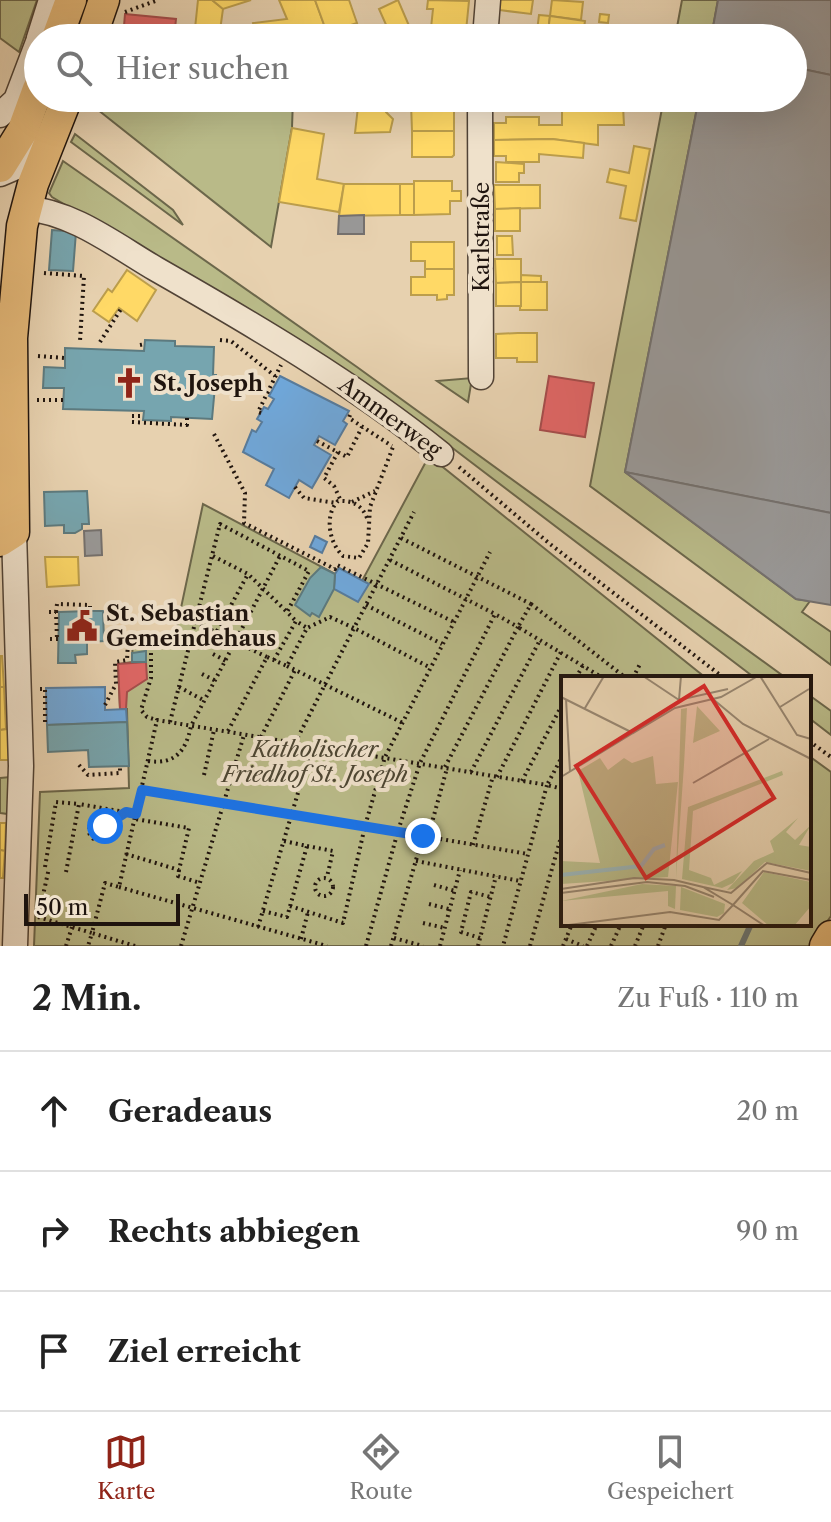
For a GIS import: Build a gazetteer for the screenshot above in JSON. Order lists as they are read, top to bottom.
{
  "streets": {
    "street": ["Karlstraße", "Ammerweg"]
  },
  "parks": ["Katholischer Friedhof St. Joseph"],
  "places": {
    "church": ["St. Joseph"],
    "public building": ["St. Sebastian Gemeindehaus"]
  },
  "scale_bar": "50 m",
  "page": {
    "search": "Hier suchen",
    "scale": "50 m",
    "heading": ["2 Min.", "Zu Fuß · 110 m"],
    "list": [
      ["Geradeaus", "20 m"],
      ["Rechts abbiegen", "90 m"],
      "Ziel erreicht"
    ],
    "nav": ["Karte", "Route", "Gespeichert"]
  }
}
